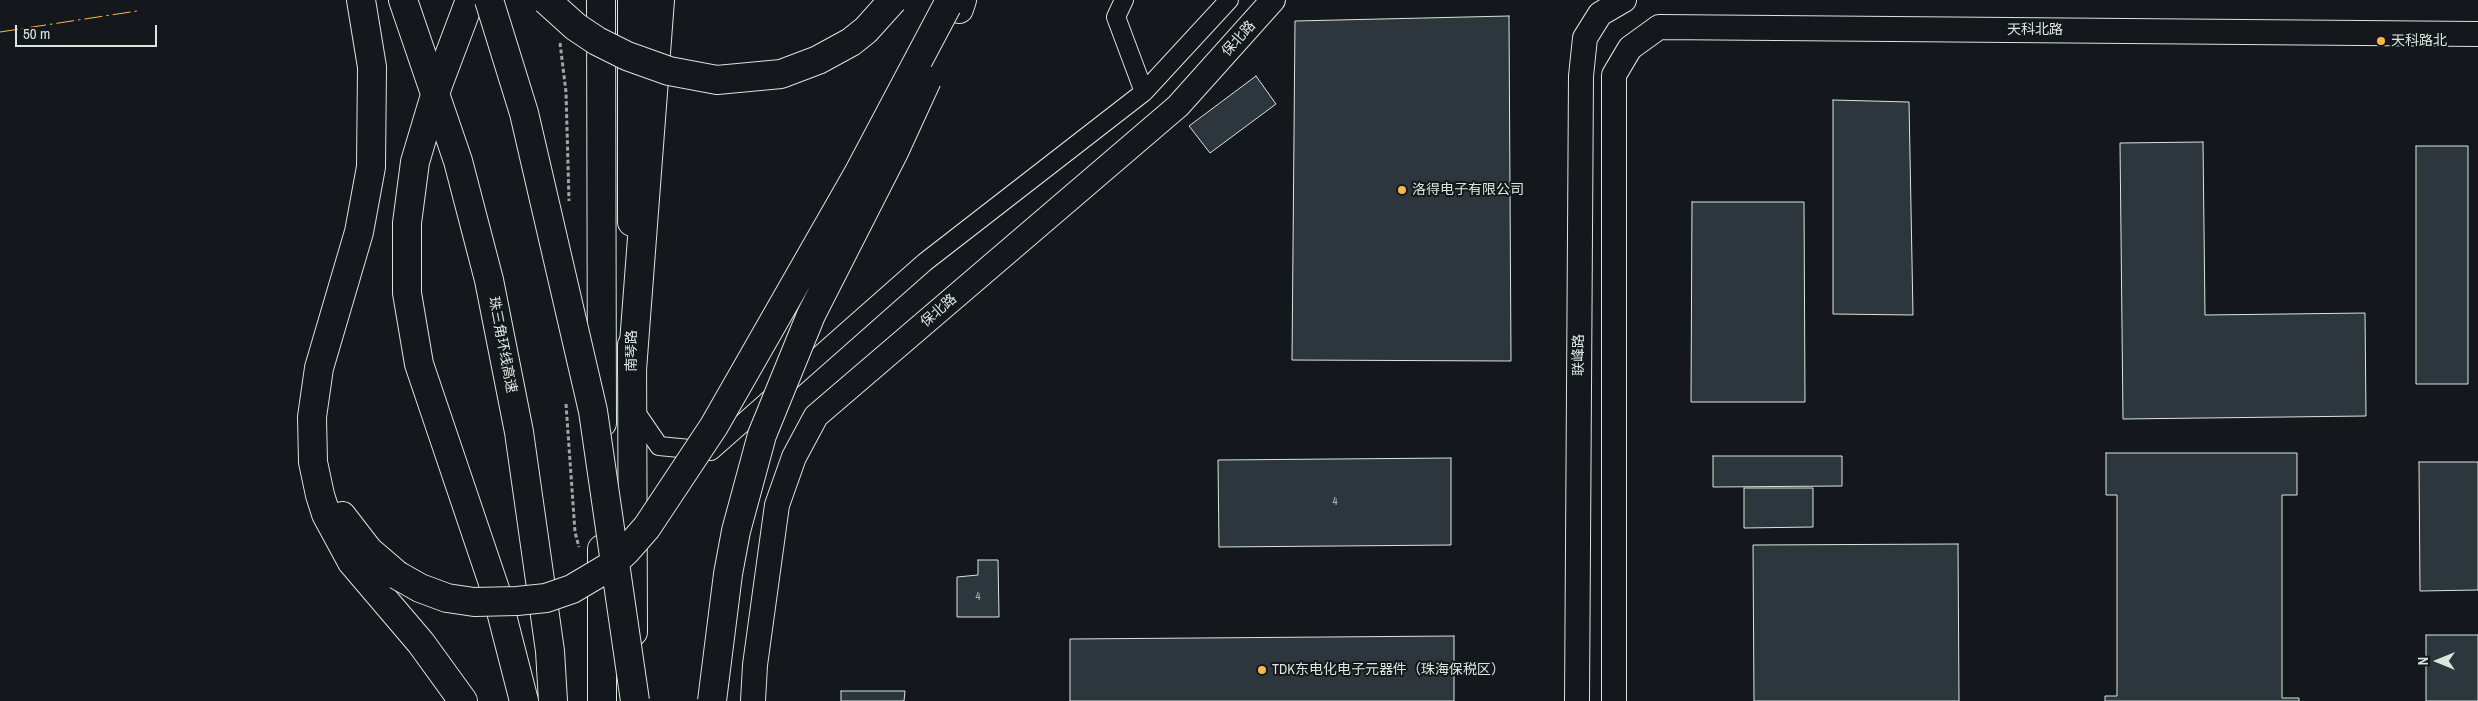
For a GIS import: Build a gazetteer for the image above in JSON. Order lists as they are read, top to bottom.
{
  "streets": {
    "main road": ["珠三角环线高速", "南琴路"],
    "street": ["天科北路", "保北路", "联峰路"]
  },
  "places": ["天科路北", "洛得电子有限公司", "TDK东电化电子元器件（珠海保税区）"],
  "house_numbers": ["4", "4"],
  "scale_bar": "50 m",
  "north": "left"
}
